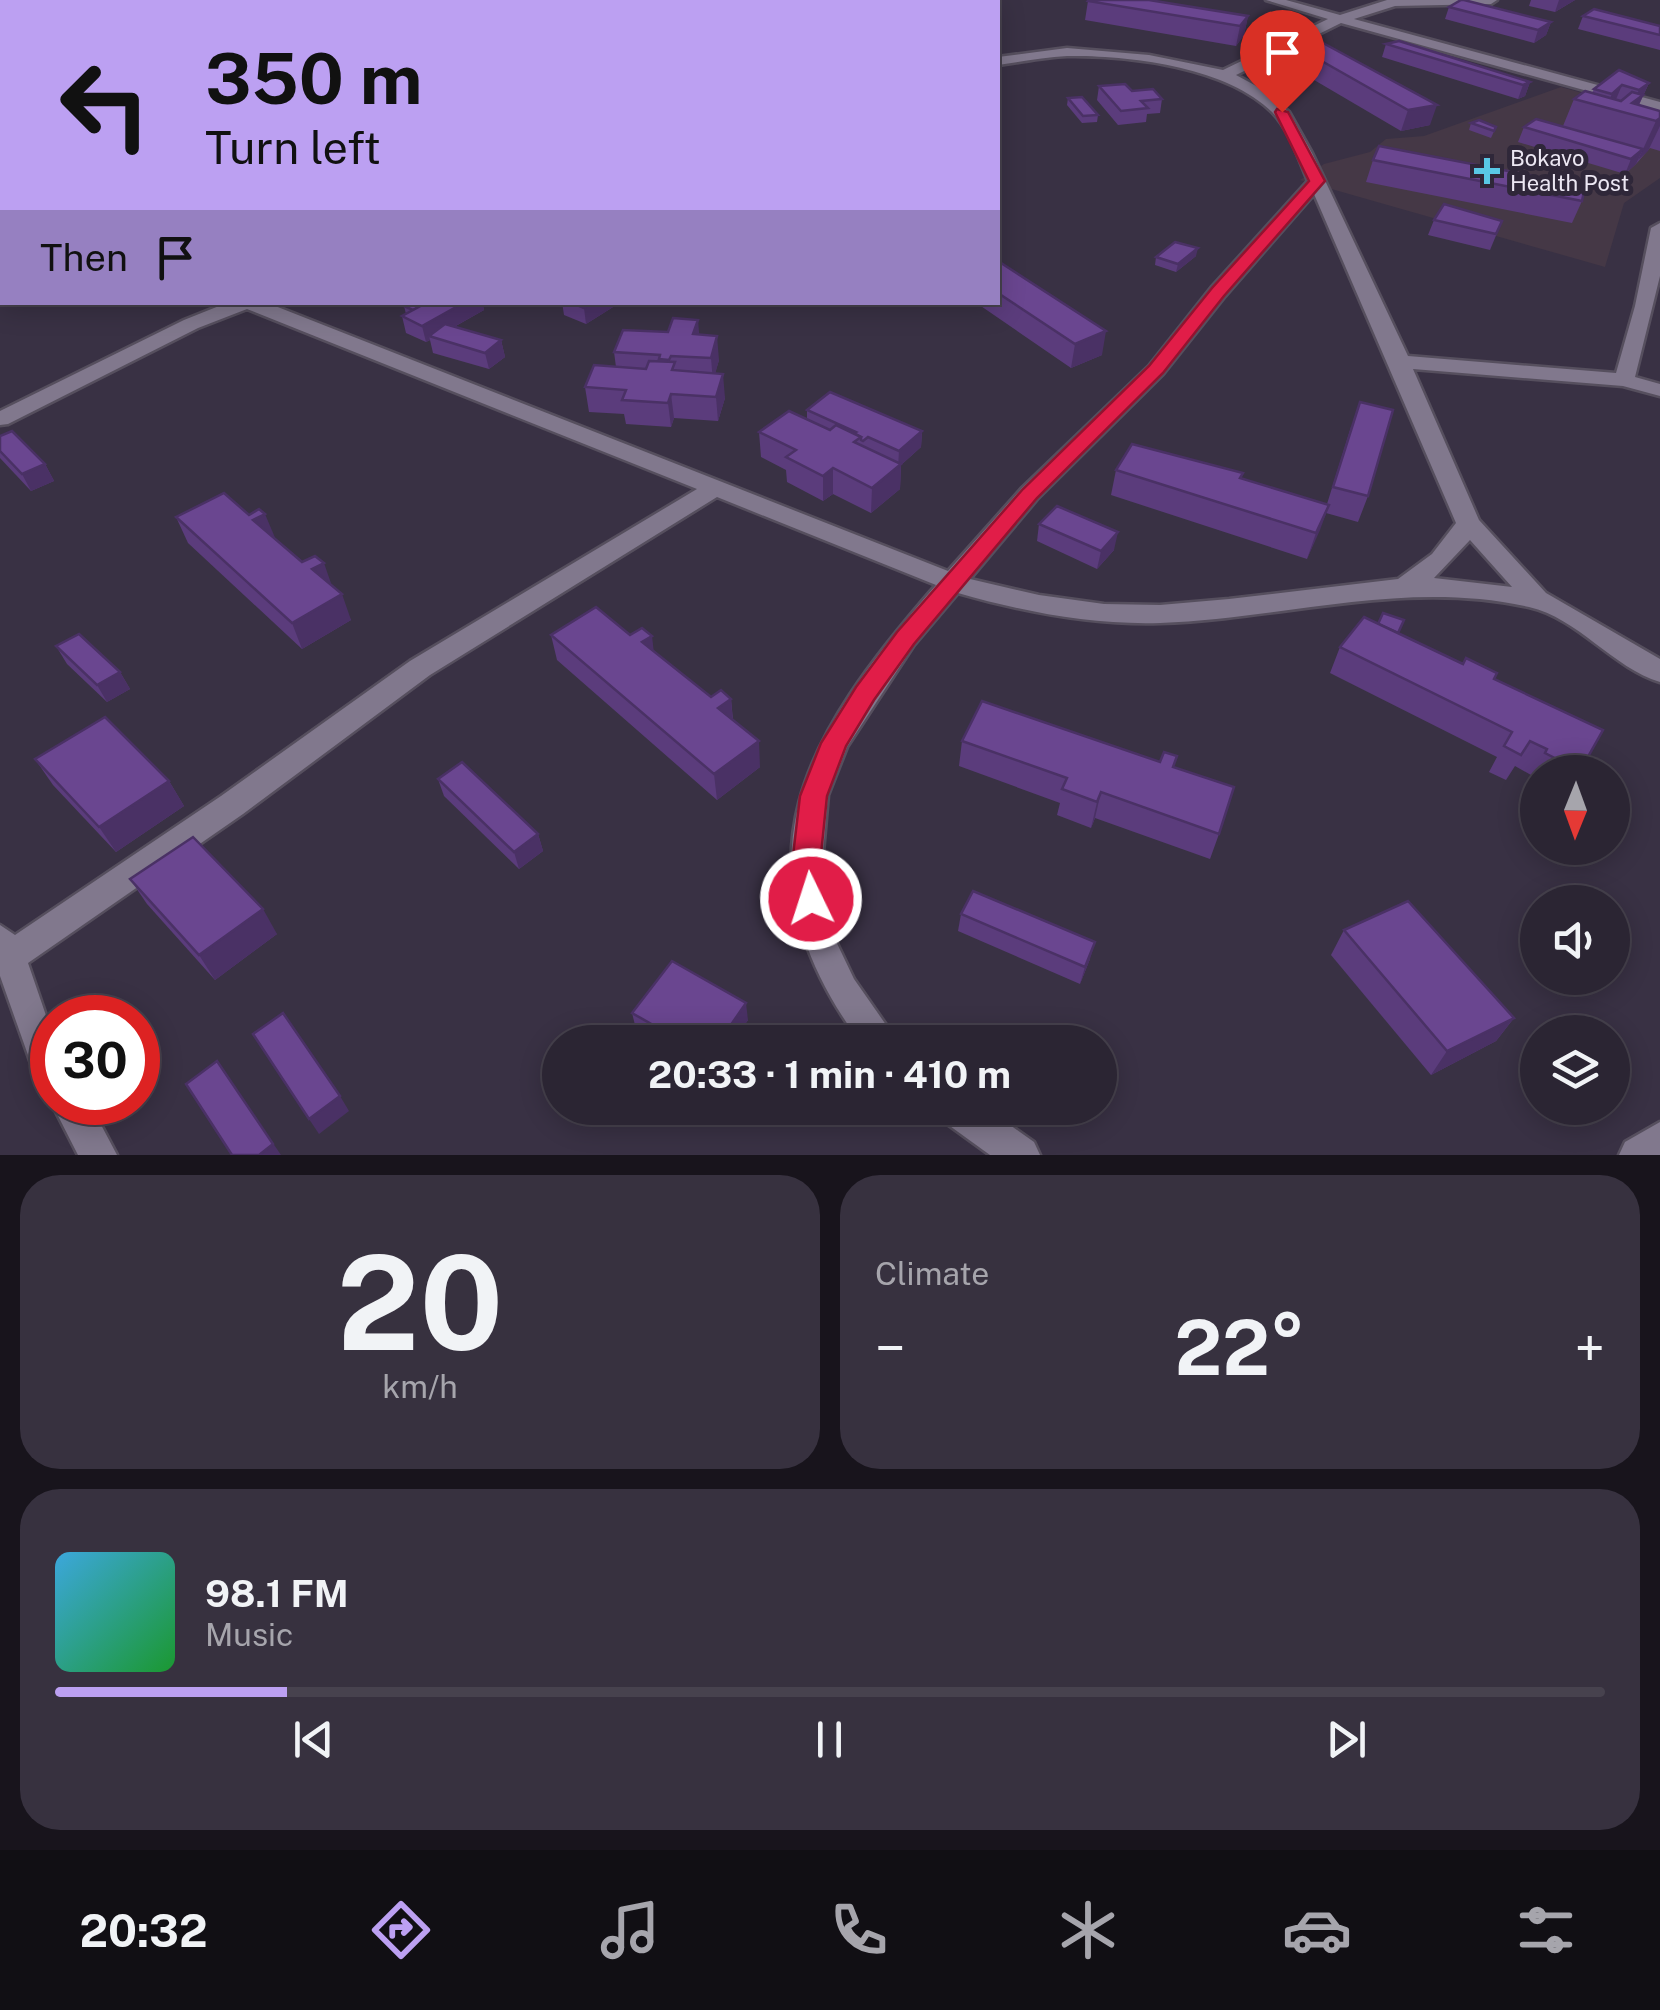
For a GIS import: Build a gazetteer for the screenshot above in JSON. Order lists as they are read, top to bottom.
{
  "places": {
    "health": ["Bokavo Health Post"]
  },
  "north": "bottom",
  "page": {
    "turn": ["350 m", "Turn left"],
    "then": "Then",
    "limit": "30",
    "trip": "20:33 · 1 min · 410 m",
    "tile": [
      ["20", "km/h"],
      "Climate"
    ],
    "heat": ["−", "22°", "+"],
    "song": ["98.1 FM", "Music"],
    "tabs": "20:32"
  }
}
